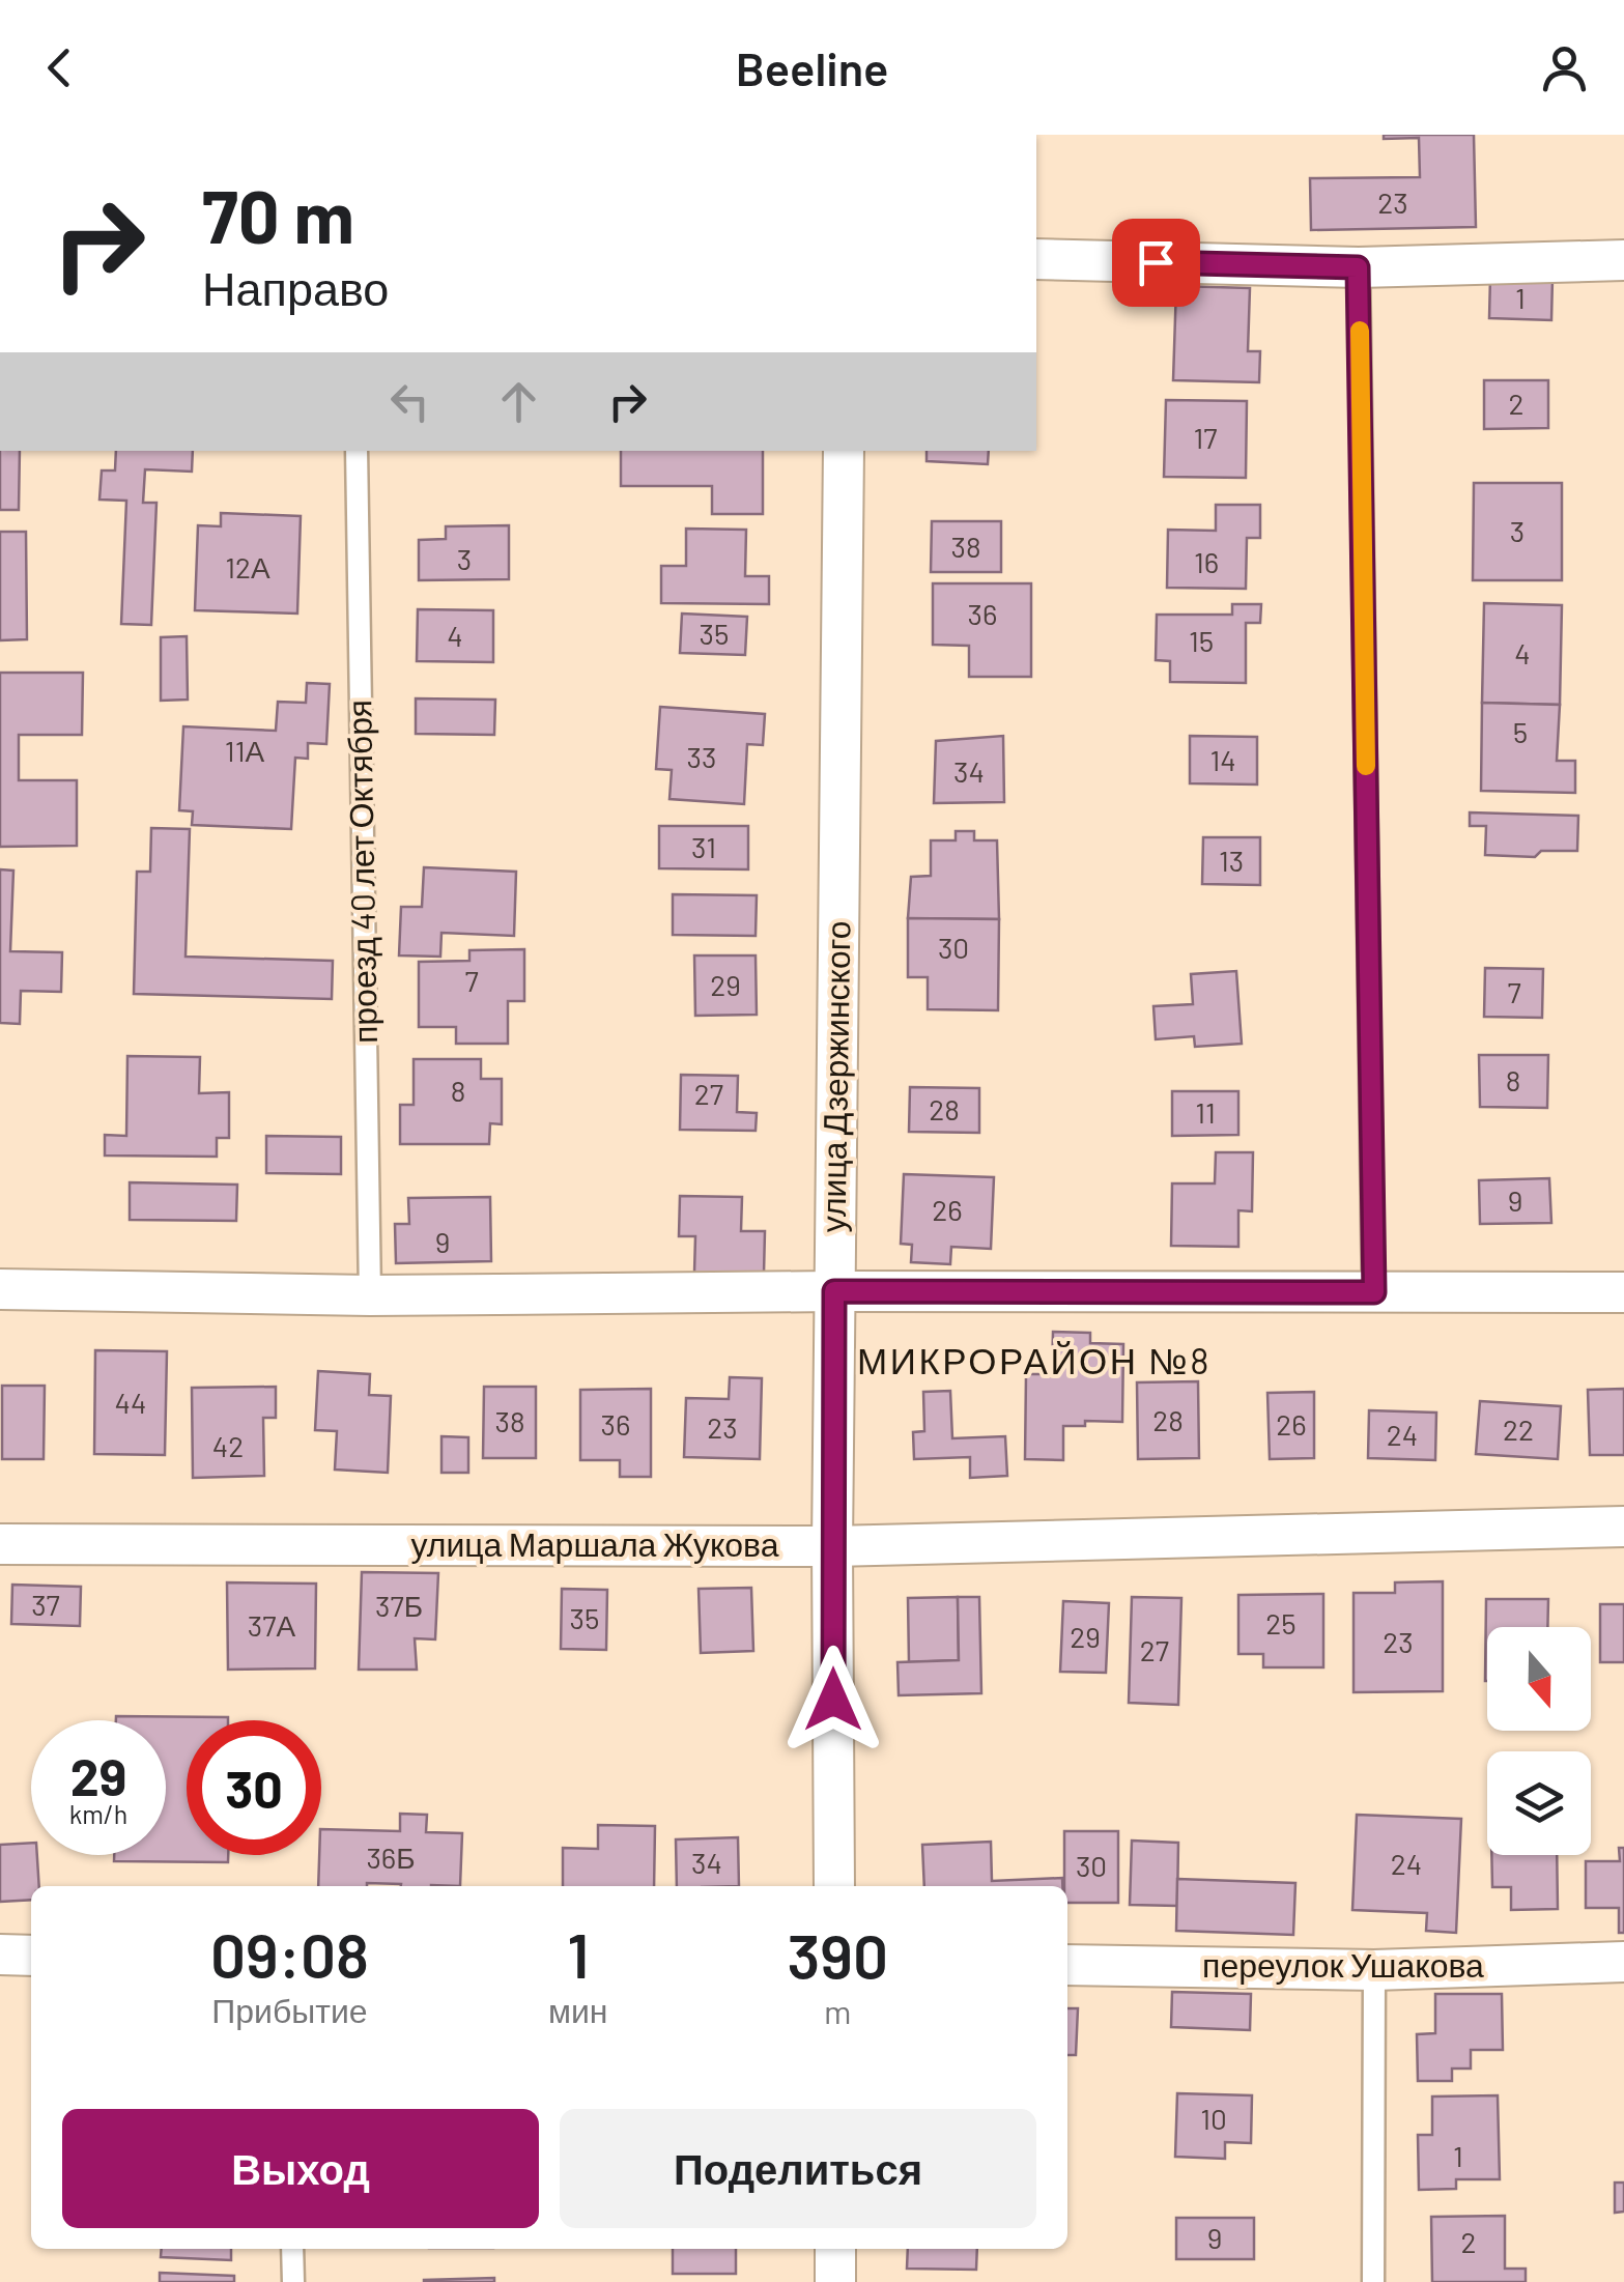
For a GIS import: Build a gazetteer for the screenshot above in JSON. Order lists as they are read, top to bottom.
{
  "streets": {
    "street": ["улица Дзержинского", "улица Маршала Жукова", "переулок Ушакова"],
    "lane": ["проезд 40 лет Октября"]
  },
  "crossings": [
    ["улица Дзержинского", "улица Маршала Жукова"]
  ],
  "districts": ["МИКРОРАЙОН №8"],
  "house_numbers": [
    "23",
    "1",
    "2",
    "17",
    "3",
    "38",
    "3",
    "16",
    "12А",
    "36",
    "35",
    "4",
    "15",
    "4",
    "5",
    "11А",
    "33",
    "14",
    "34",
    "31",
    "13",
    "30",
    "7",
    "29",
    "7",
    "8",
    "8",
    "27",
    "28",
    "11",
    "9",
    "26",
    "9",
    "44",
    "28",
    "38",
    "36",
    "26",
    "23",
    "22",
    "24",
    "42",
    "37",
    "37Б",
    "35",
    "25",
    "37А",
    "29",
    "23",
    "27",
    "36Б",
    "34",
    "24",
    "30",
    "10",
    "1",
    "9",
    "2"
  ],
  "north": "bottom",
  "page": {
    "header": "Beeline",
    "turn": ["70 m", "Направо"],
    "speed": "29 km/h",
    "limit": "30",
    "eta": [
      "09:08",
      "Прибытие",
      "1",
      "мин",
      "390",
      "m"
    ],
    "buttons": ["Выход", "Поделиться"]
  }
}
